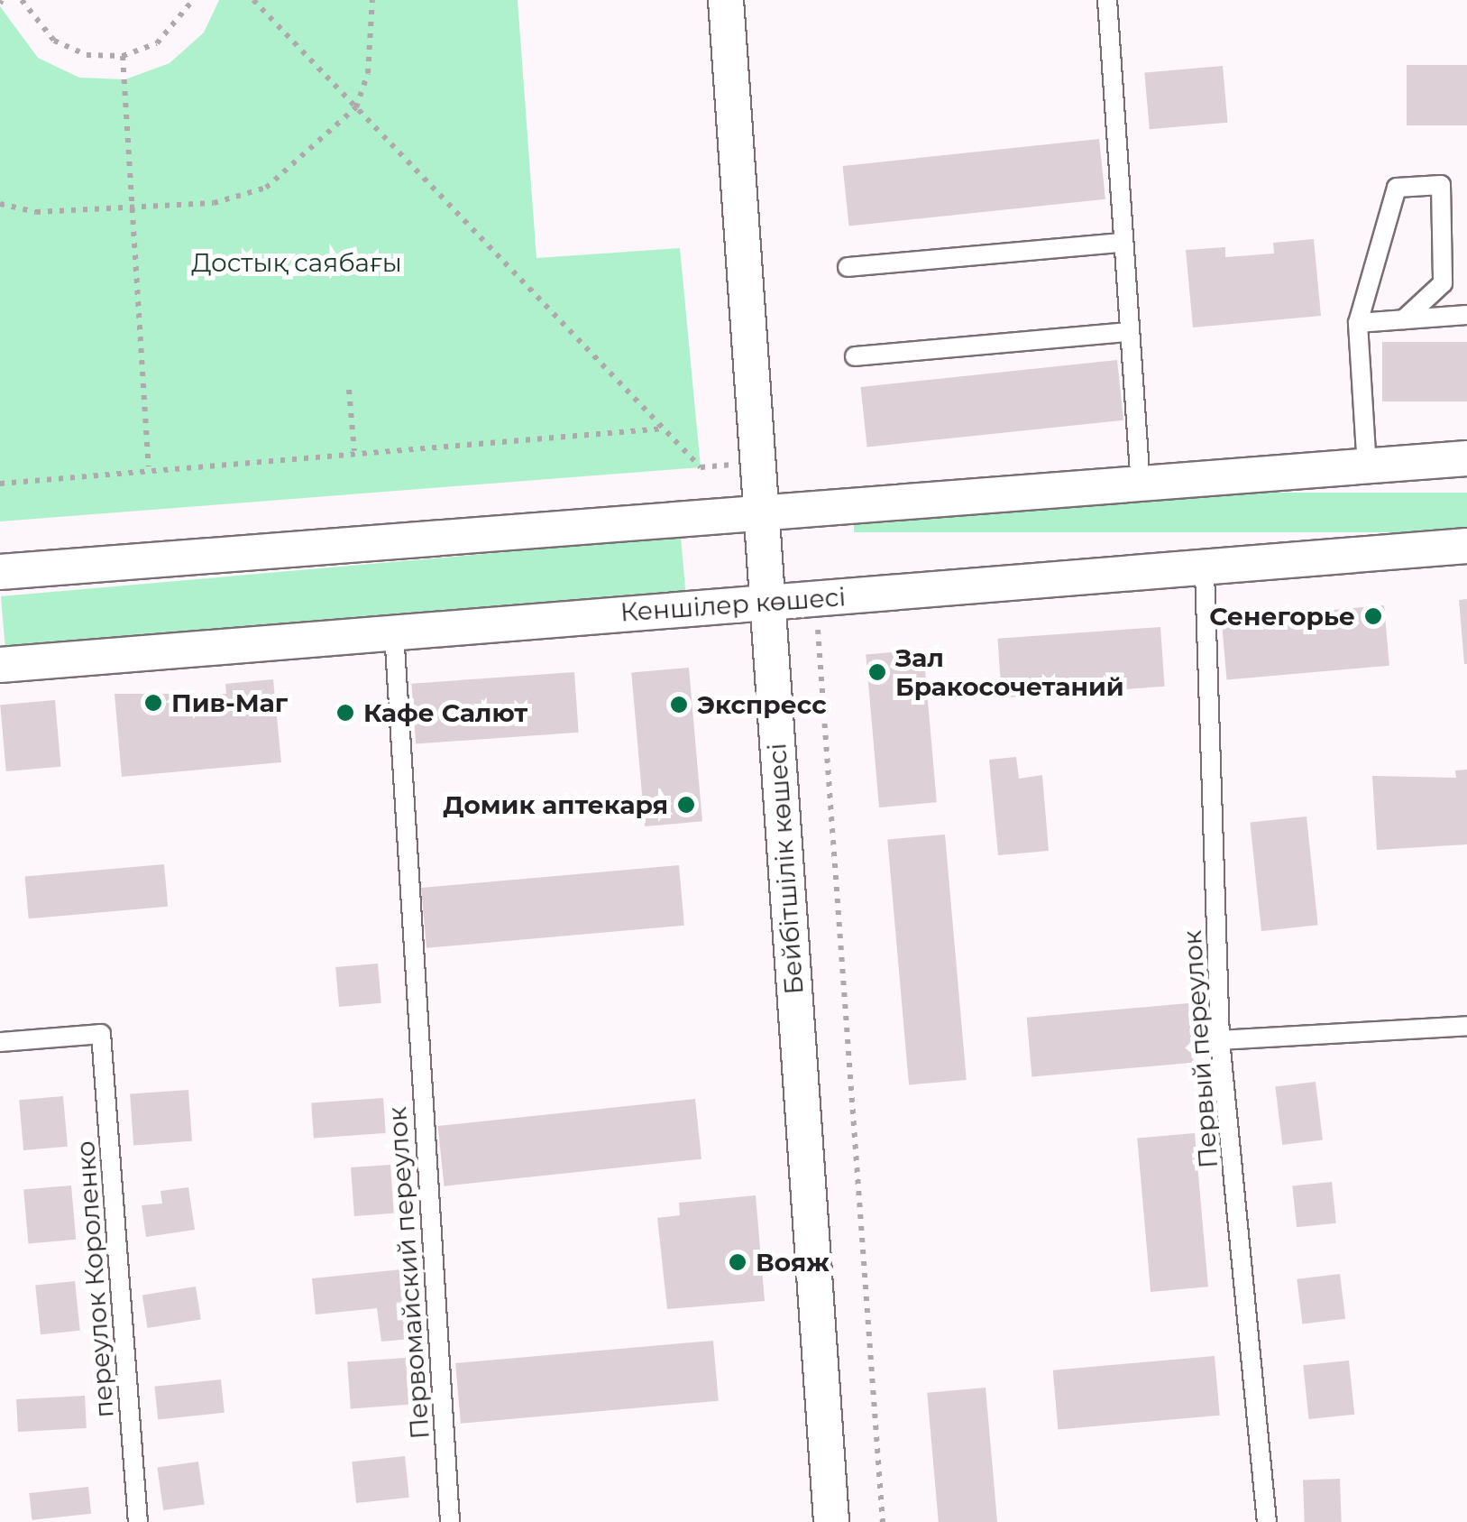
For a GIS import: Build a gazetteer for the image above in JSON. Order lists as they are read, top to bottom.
{
  "streets": {
    "street": ["Кеншілер көшесі", "Бейбітшілік көшесі"],
    "lane": ["Первый переулок", "Первомайский переулок", "переулок Короленко"]
  },
  "crossings": [
    ["Кеншілер көшесі", "Бейбітшілік көшесі"],
    ["Кеншілер көшесі", "Первый переулок"],
    ["Кеншілер көшесі", "Первомайский переулок"]
  ],
  "parks": ["Достық саябағы"],
  "places": [
    "Сенегорье",
    "Зал Бракосочетаний",
    "Пив-Маг",
    "Экспресс",
    "Кафе Салют",
    "Домик аптекаря",
    "Вояж"
  ]
}
